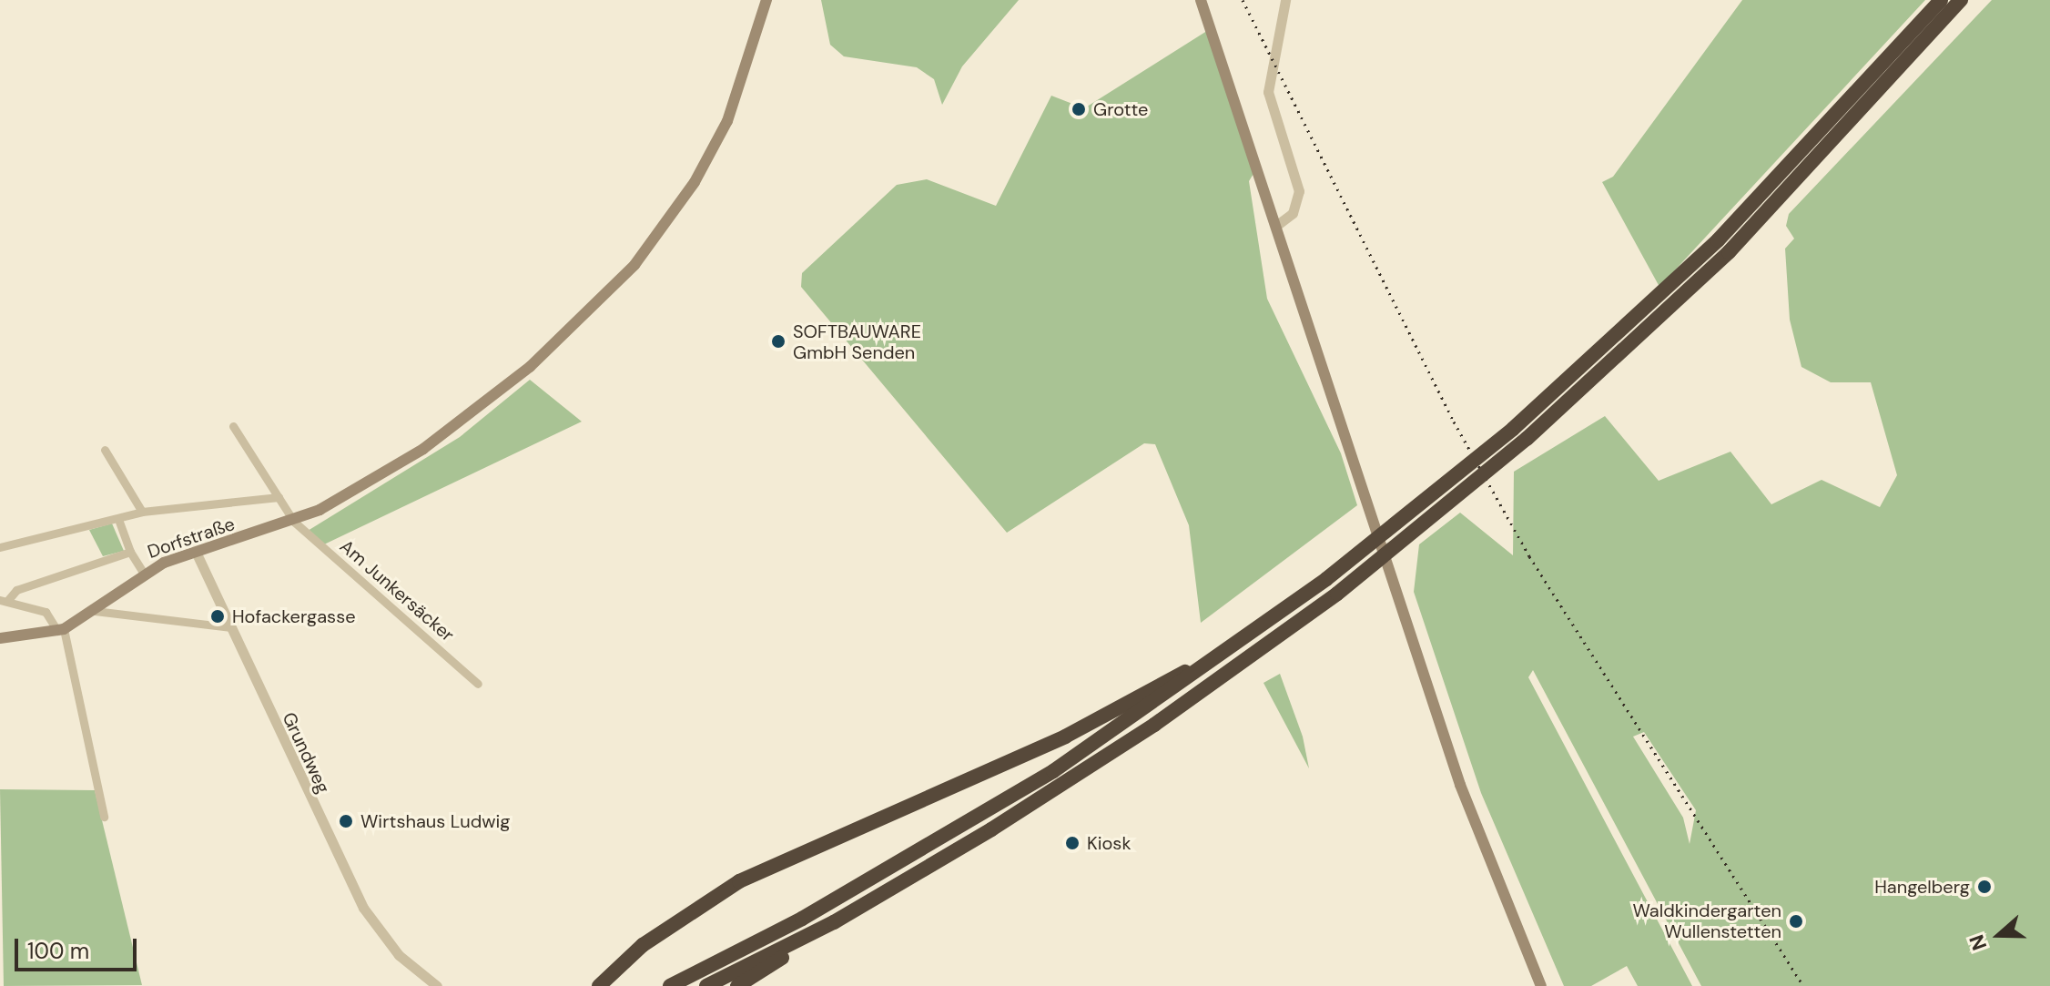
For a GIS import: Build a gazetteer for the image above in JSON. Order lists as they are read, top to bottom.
{
  "streets": {
    "main road": ["Dorfstraße"],
    "street": ["Am Junkersäcker", "Grundweg"]
  },
  "crossings": [
    ["Dorfstraße", "Am Junkersäcker"],
    ["Dorfstraße", "Grundweg"]
  ],
  "places": [
    "Grotte",
    "SOFTBAUWARE GmbH Senden",
    "Hofackergasse",
    "Wirtshaus Ludwig",
    "Kiosk",
    "Hangelberg",
    "Waldkindergarten Wullenstetten"
  ],
  "scale_bar": "100 m",
  "north": "left"
}
